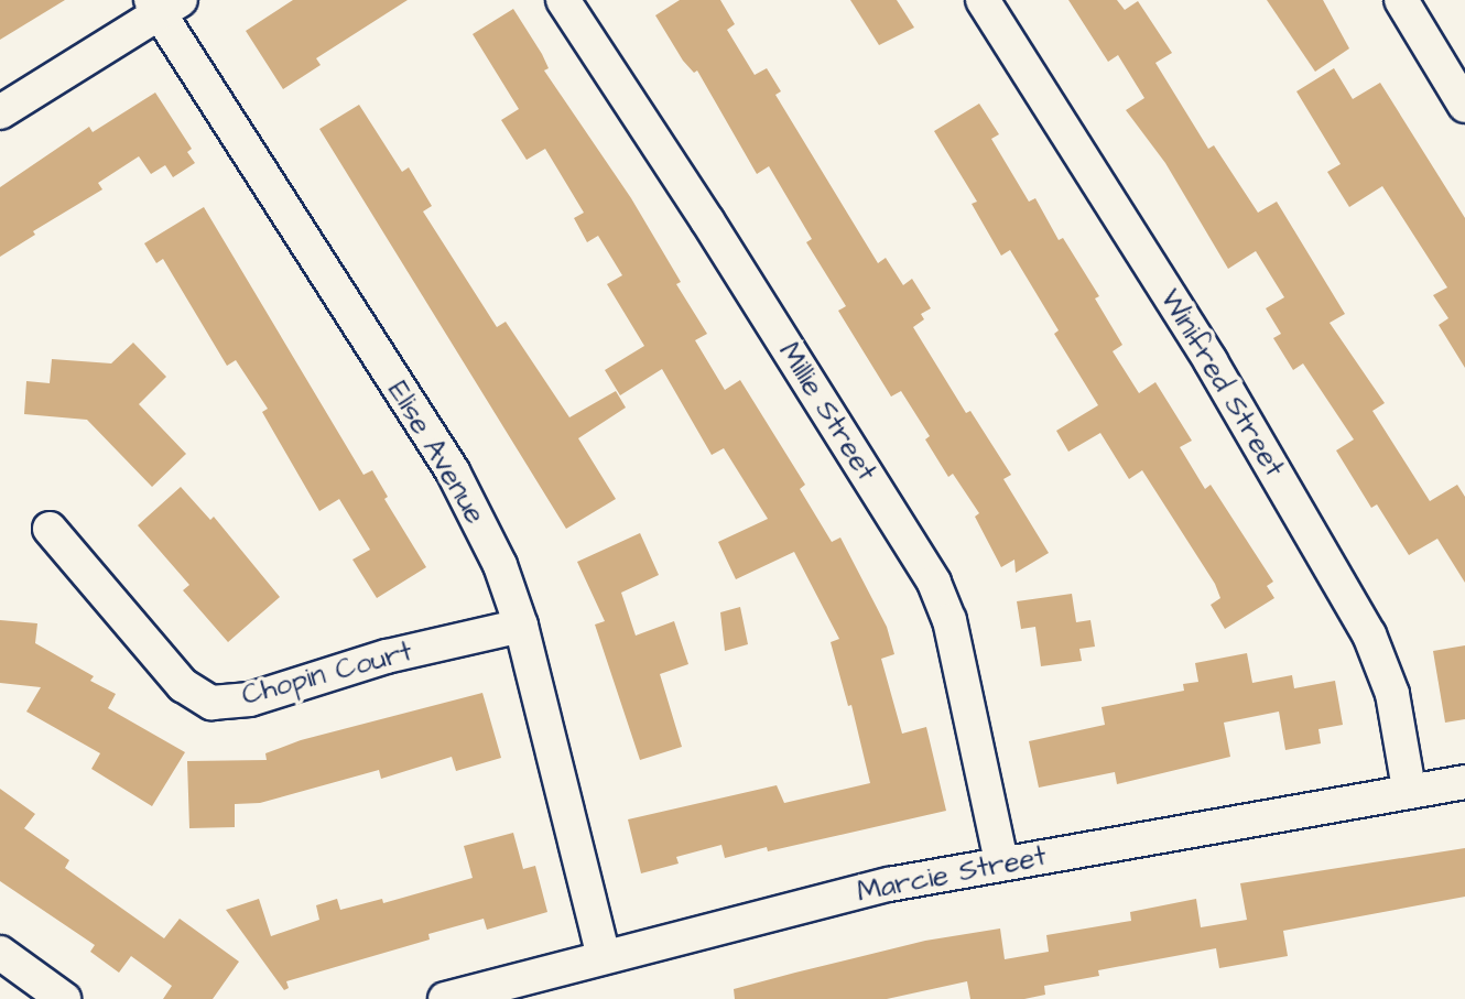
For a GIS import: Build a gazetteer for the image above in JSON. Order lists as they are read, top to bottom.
{
  "streets": {
    "street": [
      "Winifred Street",
      "Millie Street",
      "Elise Avenue",
      "Chopin Court",
      "Marcie Street"
    ]
  },
  "crossings": [
    ["Winifred Street", "Marcie Street"],
    ["Millie Street", "Marcie Street"],
    ["Elise Avenue", "Chopin Court"],
    ["Elise Avenue", "Marcie Street"]
  ]
}
